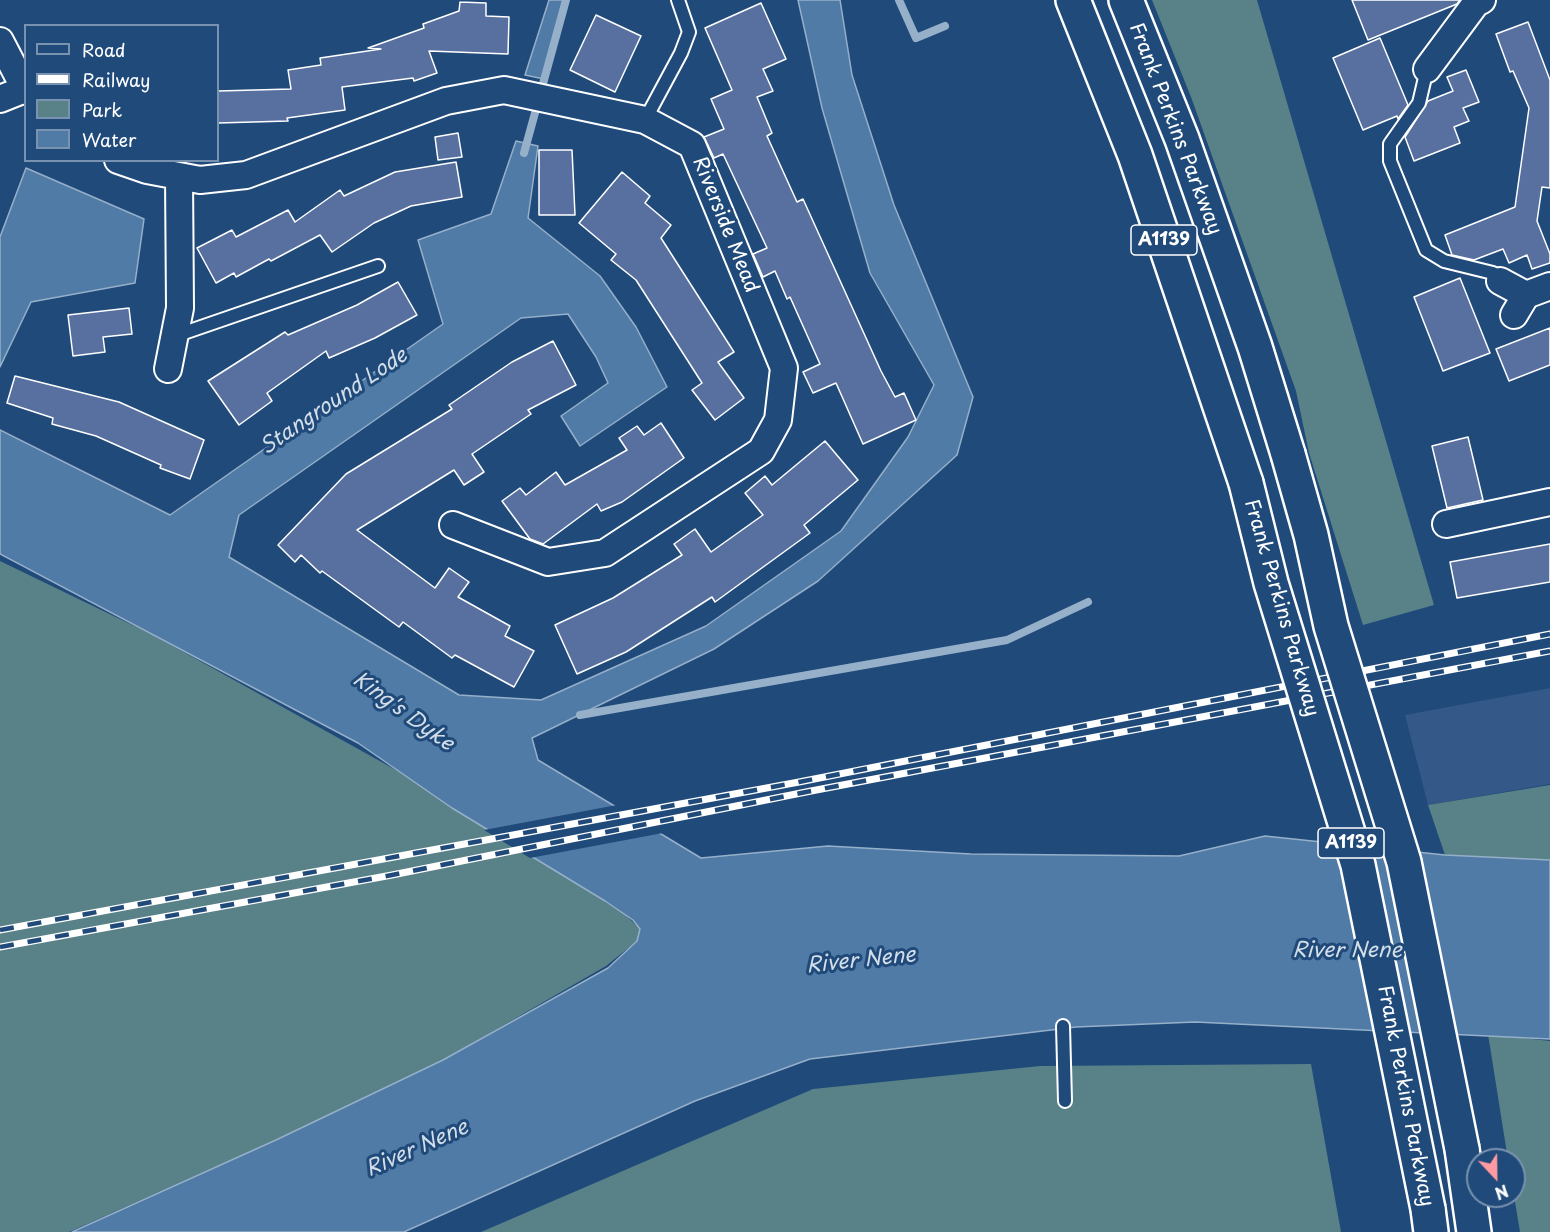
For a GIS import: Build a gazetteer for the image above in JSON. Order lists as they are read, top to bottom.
{
  "streets": {
    "highway": ["Frank Perkins Parkway", "A1139"],
    "street": ["Riverside Mead"]
  },
  "water": ["Stanground Lode", "King's Dyke", "River Nene"],
  "legend": [
    "Road",
    "Railway",
    "Park",
    "Water"
  ],
  "north": "bottom"
}
